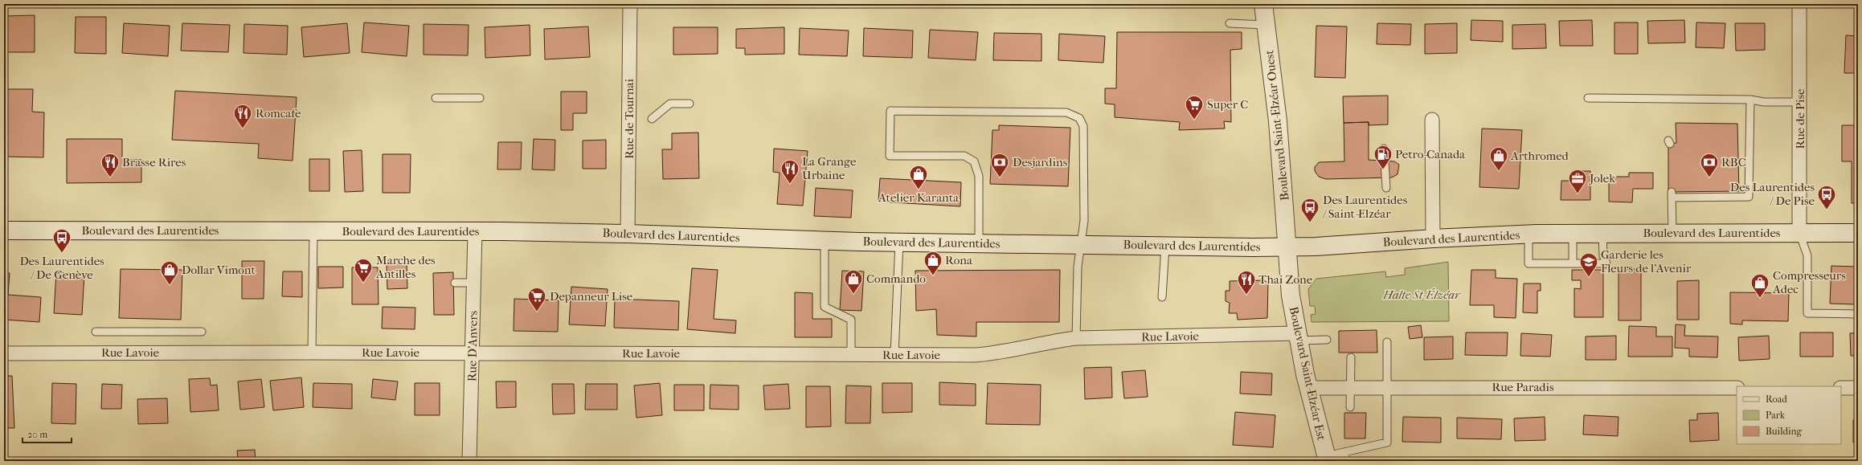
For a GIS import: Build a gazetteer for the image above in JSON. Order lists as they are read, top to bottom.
{
  "streets": {
    "main road": ["Boulevard Saint-Elzéar Ouest", "Boulevard des Laurentides", "Boulevard Saint-Elzéar Est"],
    "street": [
      "Rue de Tournai",
      "Rue de Pise",
      "Rue Lavoie",
      "Rue D'Anvers",
      "Rue Paradis"
    ]
  },
  "crossings": [
    ["Rue de Tournai", "Boulevard des Laurentides"],
    ["Rue de Pise", "Boulevard des Laurentides"],
    ["Boulevard Saint-Elzéar Ouest", "Boulevard des Laurentides"],
    ["Boulevard Saint-Elzéar Ouest", "Boulevard Saint-Elzéar Est"],
    ["Boulevard des Laurentides", "Rue D'Anvers"],
    ["Boulevard des Laurentides", "Boulevard Saint-Elzéar Est"],
    ["Rue Lavoie", "Rue D'Anvers"],
    ["Rue Lavoie", "Boulevard Saint-Elzéar Est"],
    ["Boulevard Saint-Elzéar Est", "Rue Paradis"]
  ],
  "parks": ["Halte St-Élzéar"],
  "places": {
    "supermarket": ["Super C", "Marche des Antilles", "Depanneur Lise"],
    "restaurant": [
      "Romcafe",
      "Brasse Rires",
      "La Grange Urbaine",
      "Thai Zone"
    ],
    "fuel station": ["Petro-Canada"],
    "shop": [
      "Arthromed",
      "Atelier Karanta",
      "Rona",
      "Dollar Vimont",
      "Commando",
      "Compresseurs Adec"
    ],
    "bank": ["Desjardins", "RBC"],
    "office": ["Jolek"],
    "bus stop": ["Des Laurentides / De Pise", "Des Laurentides / Saint-Elzéar", "Des Laurentides / De Genève"],
    "school or university": ["Garderie les Fleurs de l'Avenir"]
  },
  "legend": ["Road", "Park", "Building"],
  "scale_bar": "20 m"
}
